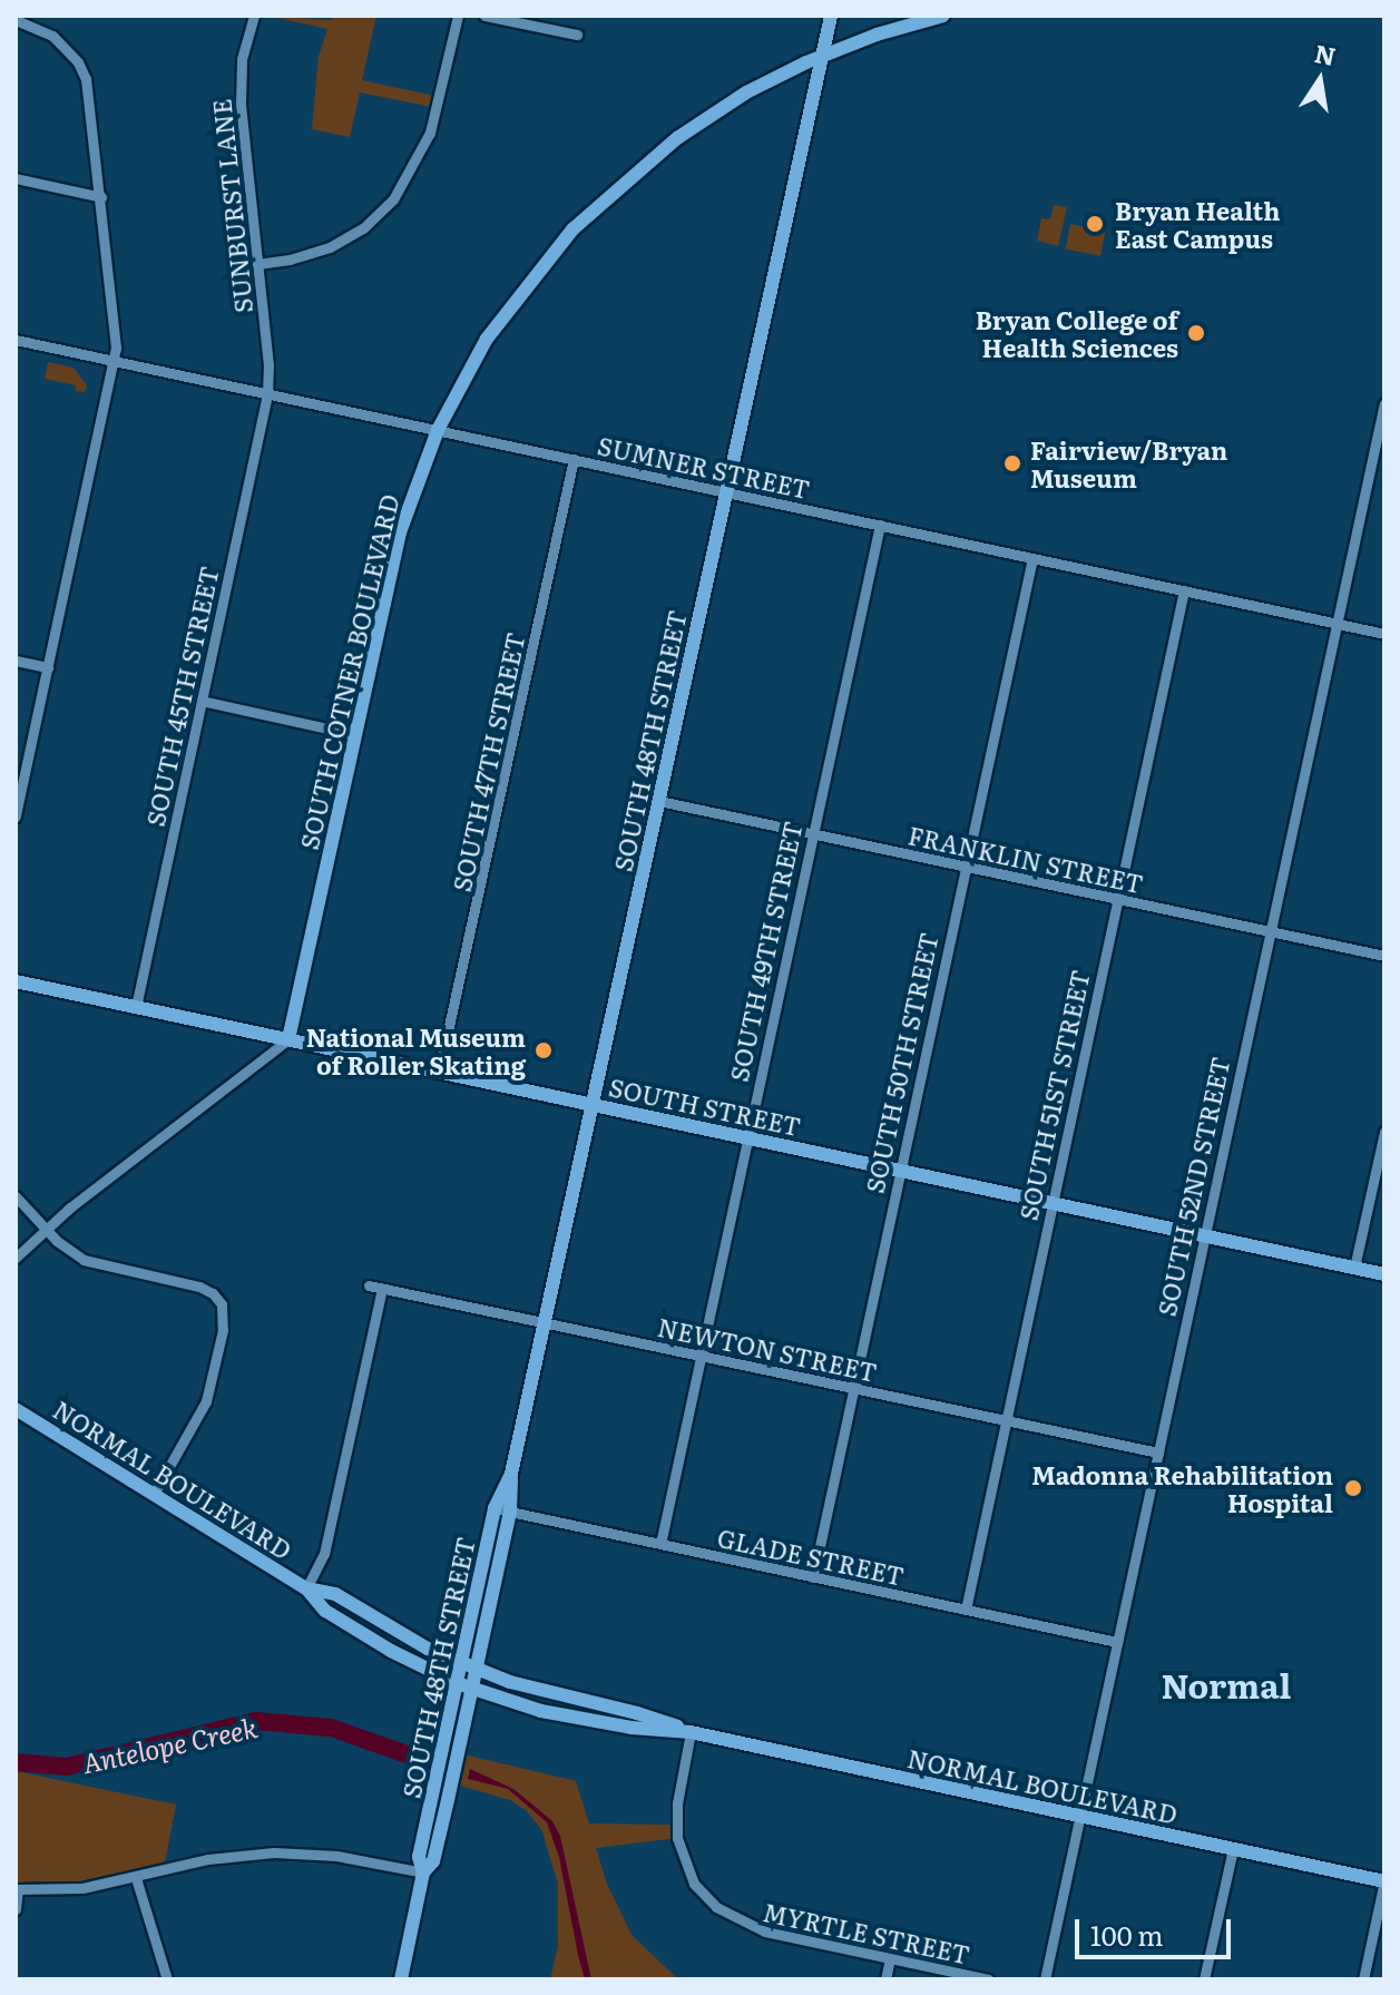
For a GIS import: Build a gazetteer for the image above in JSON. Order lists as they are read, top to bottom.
{
  "streets": {
    "main road": [
      "SOUTH COTNER BOULEVARD",
      "SOUTH 48TH STREET",
      "SOUTH STREET",
      "NORMAL BOULEVARD"
    ],
    "street": [
      "SUNBURST LANE",
      "SUMNER STREET",
      "SOUTH 45TH STREET",
      "SOUTH 47TH STREET",
      "FRANKLIN STREET",
      "SOUTH 49TH STREET",
      "SOUTH 50TH STREET",
      "SOUTH 51ST STREET",
      "SOUTH 52ND STREET",
      "NEWTON STREET",
      "GLADE STREET",
      "MYRTLE STREET"
    ]
  },
  "crossings": [
    ["SUNBURST LANE", "SUMNER STREET"],
    ["SUNBURST LANE", "SOUTH 45TH STREET"],
    ["SUMNER STREET", "SOUTH COTNER BOULEVARD"],
    ["SUMNER STREET", "SOUTH 45TH STREET"],
    ["SUMNER STREET", "SOUTH 48TH STREET"],
    ["SUMNER STREET", "SOUTH 47TH STREET"],
    ["SUMNER STREET", "SOUTH 49TH STREET"],
    ["SUMNER STREET", "SOUTH 50TH STREET"],
    ["SUMNER STREET", "SOUTH 51ST STREET"],
    ["SUMNER STREET", "SOUTH 52ND STREET"],
    ["SOUTH COTNER BOULEVARD", "SOUTH 48TH STREET"],
    ["SOUTH COTNER BOULEVARD", "SOUTH STREET"],
    ["SOUTH 45TH STREET", "SOUTH STREET"],
    ["SOUTH 48TH STREET", "FRANKLIN STREET"],
    ["SOUTH 48TH STREET", "SOUTH STREET"],
    ["SOUTH 48TH STREET", "NEWTON STREET"],
    ["SOUTH 48TH STREET", "NORMAL BOULEVARD"],
    ["SOUTH 48TH STREET", "GLADE STREET"],
    ["SOUTH 47TH STREET", "SOUTH STREET"],
    ["FRANKLIN STREET", "SOUTH 49TH STREET"],
    ["FRANKLIN STREET", "SOUTH 50TH STREET"],
    ["FRANKLIN STREET", "SOUTH 51ST STREET"],
    ["FRANKLIN STREET", "SOUTH 52ND STREET"],
    ["SOUTH 49TH STREET", "SOUTH STREET"],
    ["SOUTH 49TH STREET", "NEWTON STREET"],
    ["SOUTH 49TH STREET", "GLADE STREET"],
    ["SOUTH 50TH STREET", "SOUTH STREET"],
    ["SOUTH 50TH STREET", "NEWTON STREET"],
    ["SOUTH 50TH STREET", "GLADE STREET"],
    ["SOUTH 51ST STREET", "SOUTH STREET"],
    ["SOUTH 51ST STREET", "NEWTON STREET"],
    ["SOUTH 51ST STREET", "GLADE STREET"],
    ["SOUTH STREET", "SOUTH 52ND STREET"],
    ["SOUTH 52ND STREET", "NEWTON STREET"],
    ["SOUTH 52ND STREET", "NORMAL BOULEVARD"],
    ["SOUTH 52ND STREET", "GLADE STREET"],
    ["NORMAL BOULEVARD", "MYRTLE STREET"]
  ],
  "districts": ["Normal"],
  "water": ["Antelope Creek"],
  "places": [
    "Bryan Health East Campus",
    "Bryan College of Health Sciences",
    "Fairview/Bryan Museum",
    "National Museum of Roller Skating",
    "Madonna Rehabilitation Hospital"
  ],
  "scale_bar": "100 m",
  "north": "top"
}
